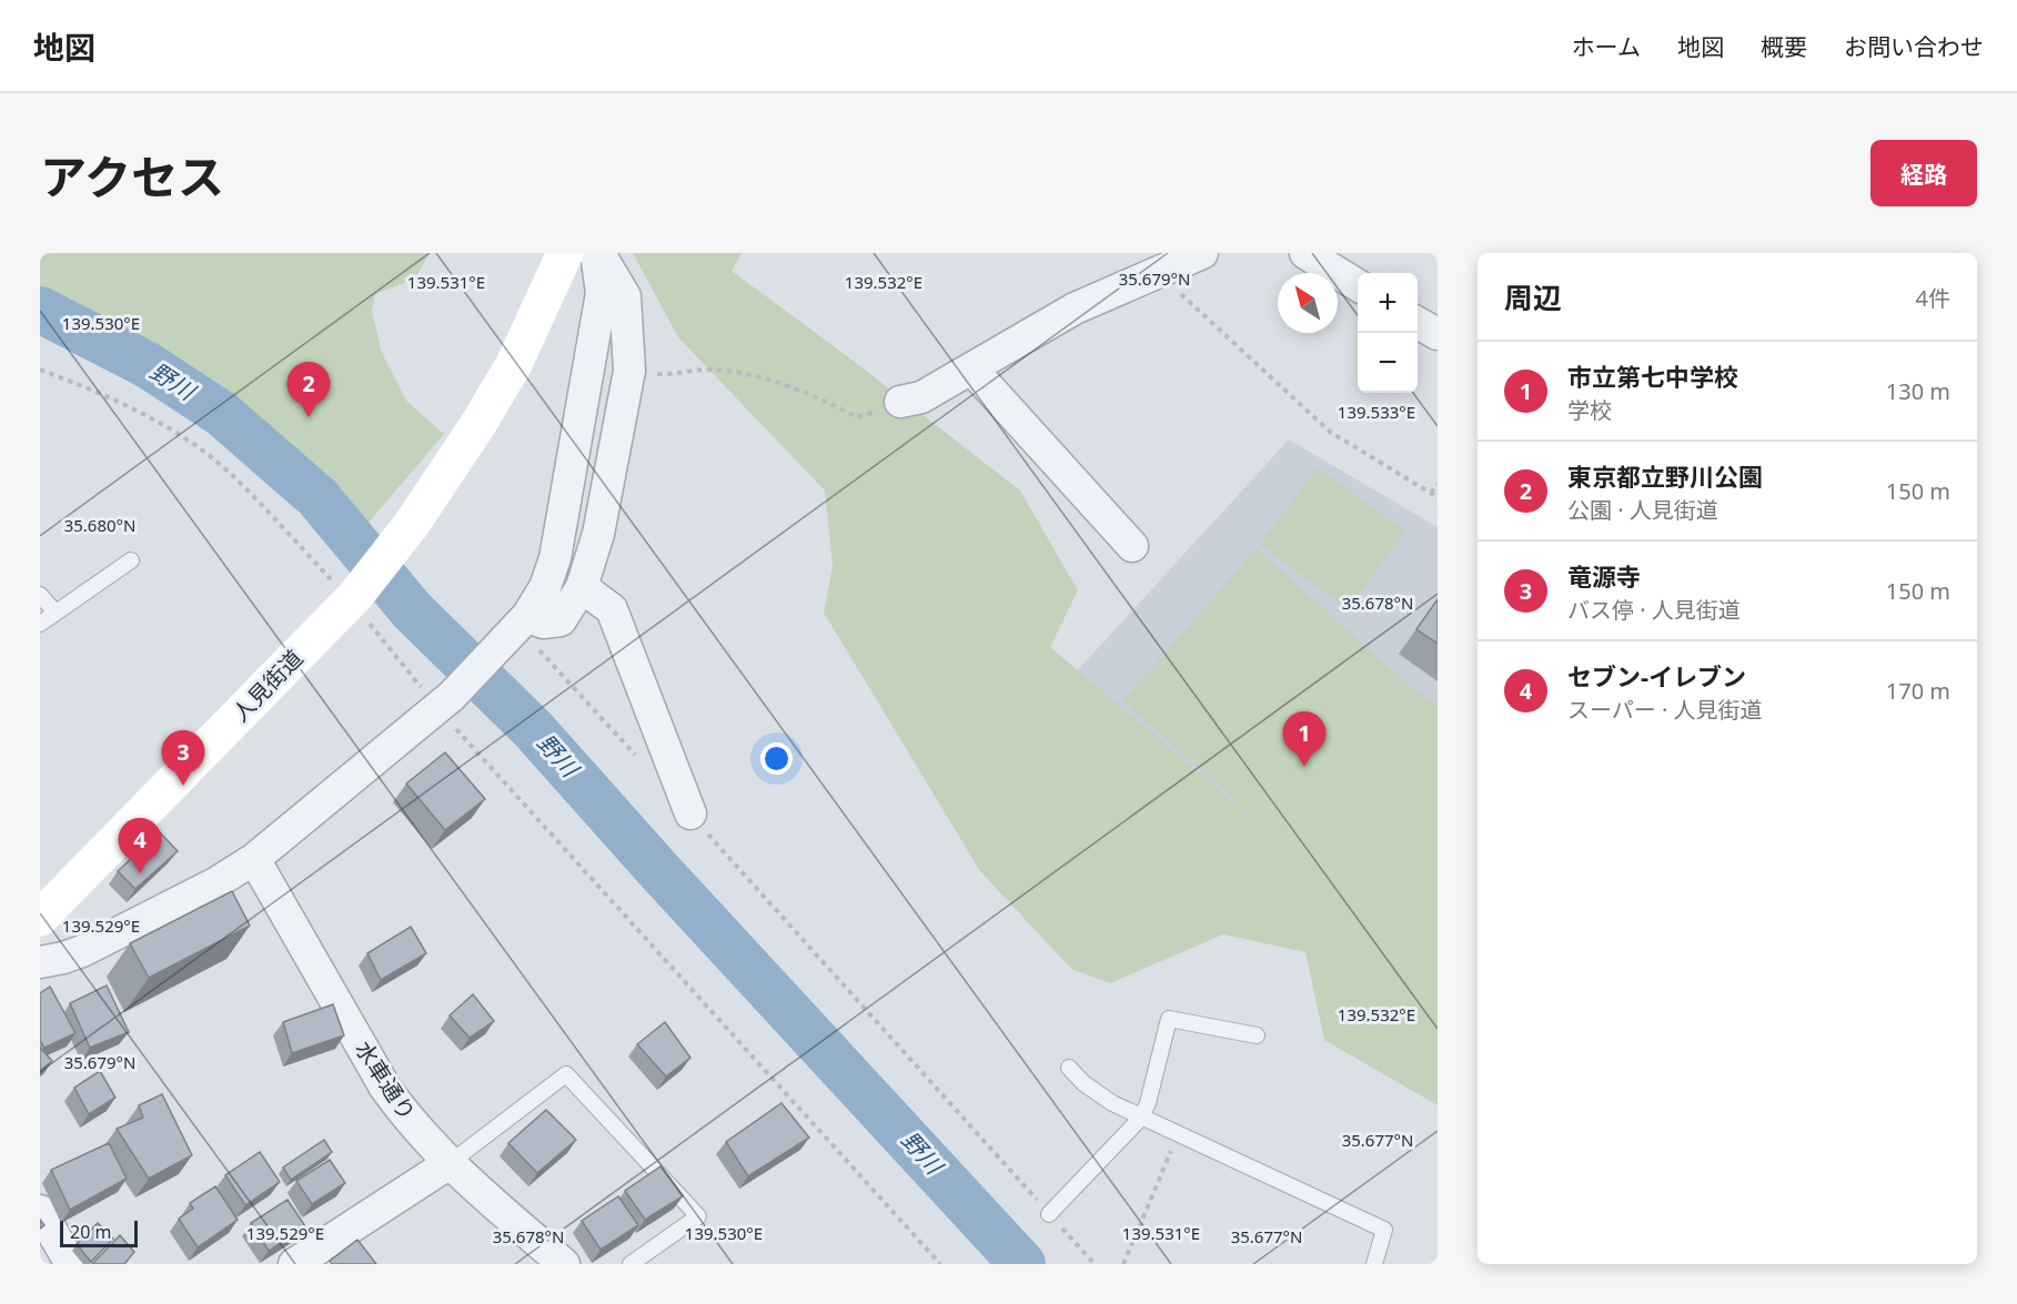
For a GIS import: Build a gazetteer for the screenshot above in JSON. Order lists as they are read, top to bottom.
{
  "streets": {
    "main road": ["人見街道"],
    "street": ["水車通り"]
  },
  "water": ["野川"],
  "scale_bar": "20 m",
  "north": "top left",
  "page": {
    "header": "地図",
    "nav": [
      "ホーム",
      "地図",
      "概要",
      "お問い合わせ"
    ],
    "title": "アクセス",
    "buttons": "経路",
    "heading": ["周辺", "4件"],
    "map_buttons": ["+", "−"],
    "list": [
      {
        "mark": "1",
        "name": "市立第七中学校",
        "note": "学校",
        "value": "130 m"
      },
      {
        "mark": "2",
        "name": "東京都立野川公園",
        "note": "公園 · 人見街道",
        "value": "150 m"
      },
      {
        "mark": "3",
        "name": "竜源寺",
        "note": "バス停 · 人見街道",
        "value": "150 m"
      },
      {
        "mark": "4",
        "name": "セブン-イレブン",
        "note": "スーパー · 人見街道",
        "value": "170 m"
      }
    ],
    "pins": [
      "2",
      "1",
      "3",
      "4"
    ],
    "scale": "20 m"
  },
  "coordinates": [
    "35.679°N",
    "139.531°E",
    "139.532°E",
    "139.530°E",
    "139.533°E",
    "35.680°N",
    "35.678°N",
    "139.529°E",
    "35.677°N"
  ]
}
